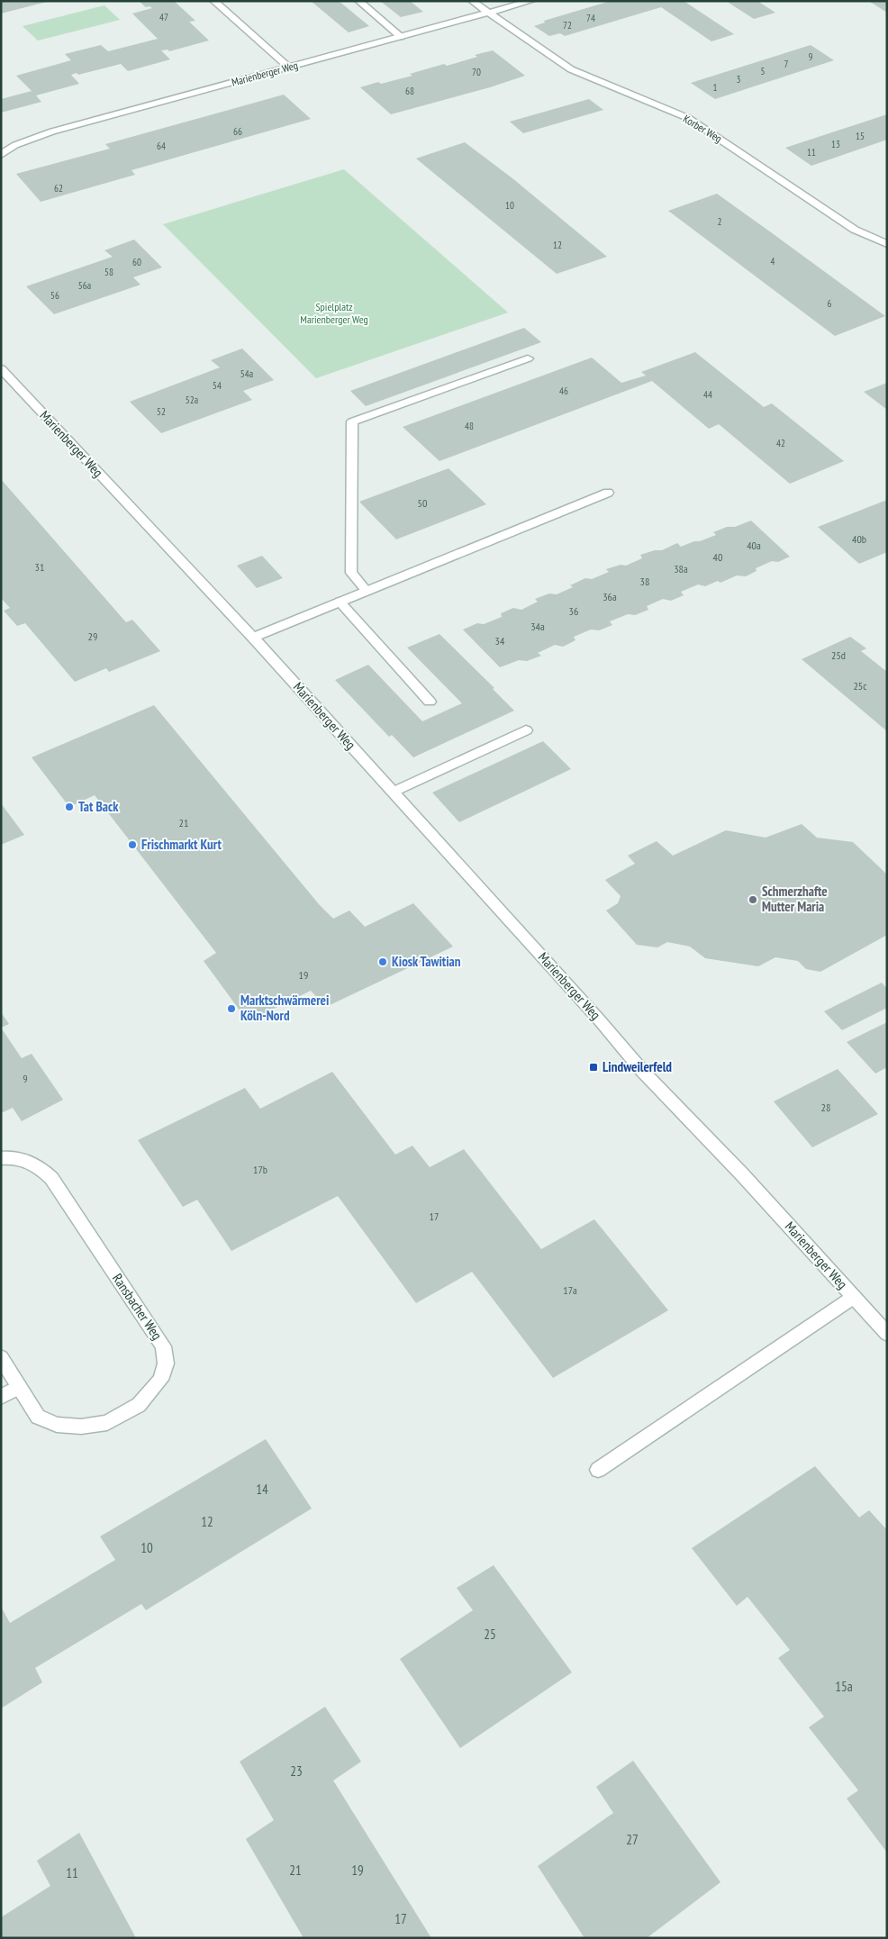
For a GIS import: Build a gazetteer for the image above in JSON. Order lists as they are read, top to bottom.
{
  "streets": {
    "street": ["Marienberger Weg", "Korber Weg", "Ransbacher Weg"]
  },
  "crossings": [
    ["Marienberger Weg", "Korber Weg"]
  ],
  "parks": ["Spielplatz Marienberger Weg"],
  "places": {
    "other": [
      "Tat Back",
      "Frischmarkt Kurt",
      "Schmerzhafte Mutter Maria",
      "Kiosk Tawitian",
      "Marktschwärmerei Köln-Nord"
    ],
    "transit": ["Lindweilerfeld"]
  },
  "house_numbers": [
    "47",
    "74",
    "72",
    "9",
    "7",
    "5",
    "70",
    "3",
    "1",
    "68",
    "66",
    "15",
    "13",
    "64",
    "11",
    "62",
    "10",
    "2",
    "12",
    "4",
    "60",
    "58",
    "56a",
    "56",
    "6",
    "54a",
    "54",
    "46",
    "44",
    "52a",
    "52",
    "48",
    "42",
    "50",
    "40b",
    "40a",
    "40",
    "31",
    "38a",
    "38",
    "36a",
    "36",
    "34a",
    "29",
    "34",
    "25d",
    "25c",
    "21",
    "19",
    "9",
    "28",
    "17b",
    "17",
    "17a",
    "14",
    "12",
    "10",
    "25",
    "15a",
    "23",
    "27",
    "21",
    "19",
    "11",
    "17"
  ]
}
